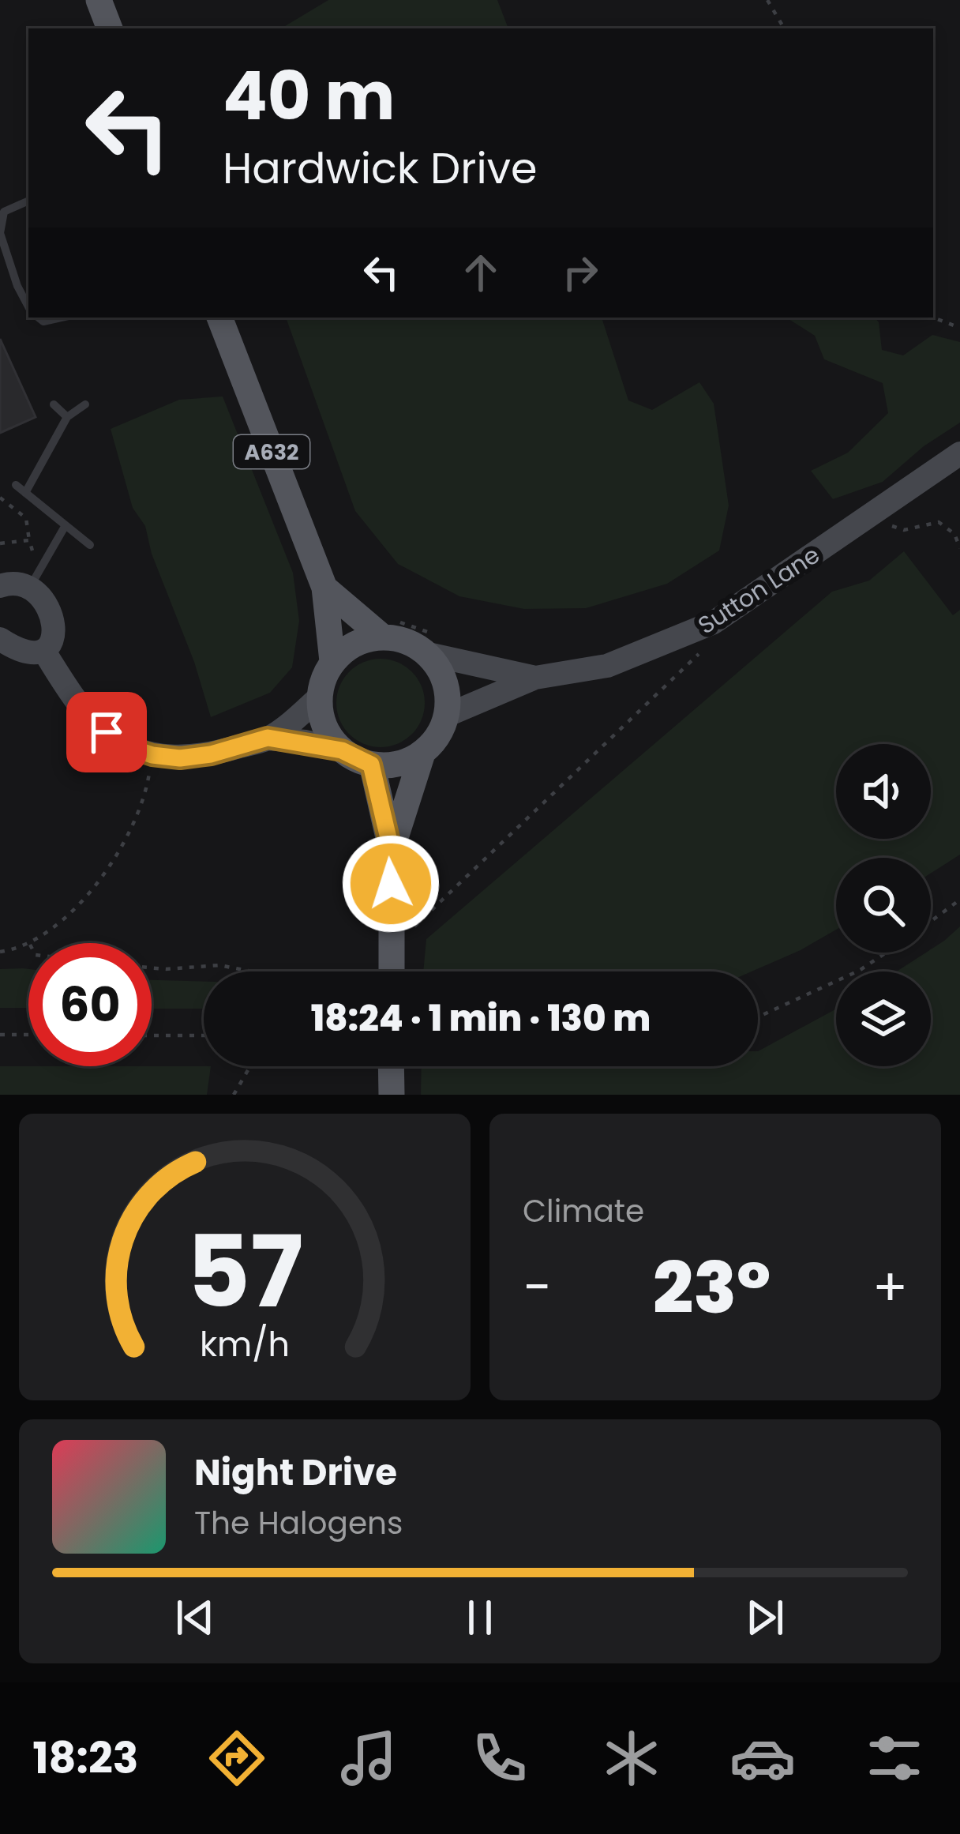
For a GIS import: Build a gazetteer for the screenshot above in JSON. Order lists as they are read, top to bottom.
{
  "streets": {
    "main road": ["A632"],
    "street": ["Sutton Lane"]
  },
  "crossings": [
    ["A632", "Sutton Lane"]
  ],
  "page": {
    "turn": ["40 m", "Hardwick Drive"],
    "limit": "60",
    "trip": "18:24 · 1 min · 130 m",
    "tile": "Climate",
    "heat": ["−", "23°", "+"],
    "song": ["Night Drive", "The Halogens"],
    "tabs": "18:23",
    "gauge": ["57", "km/h"]
  }
}
